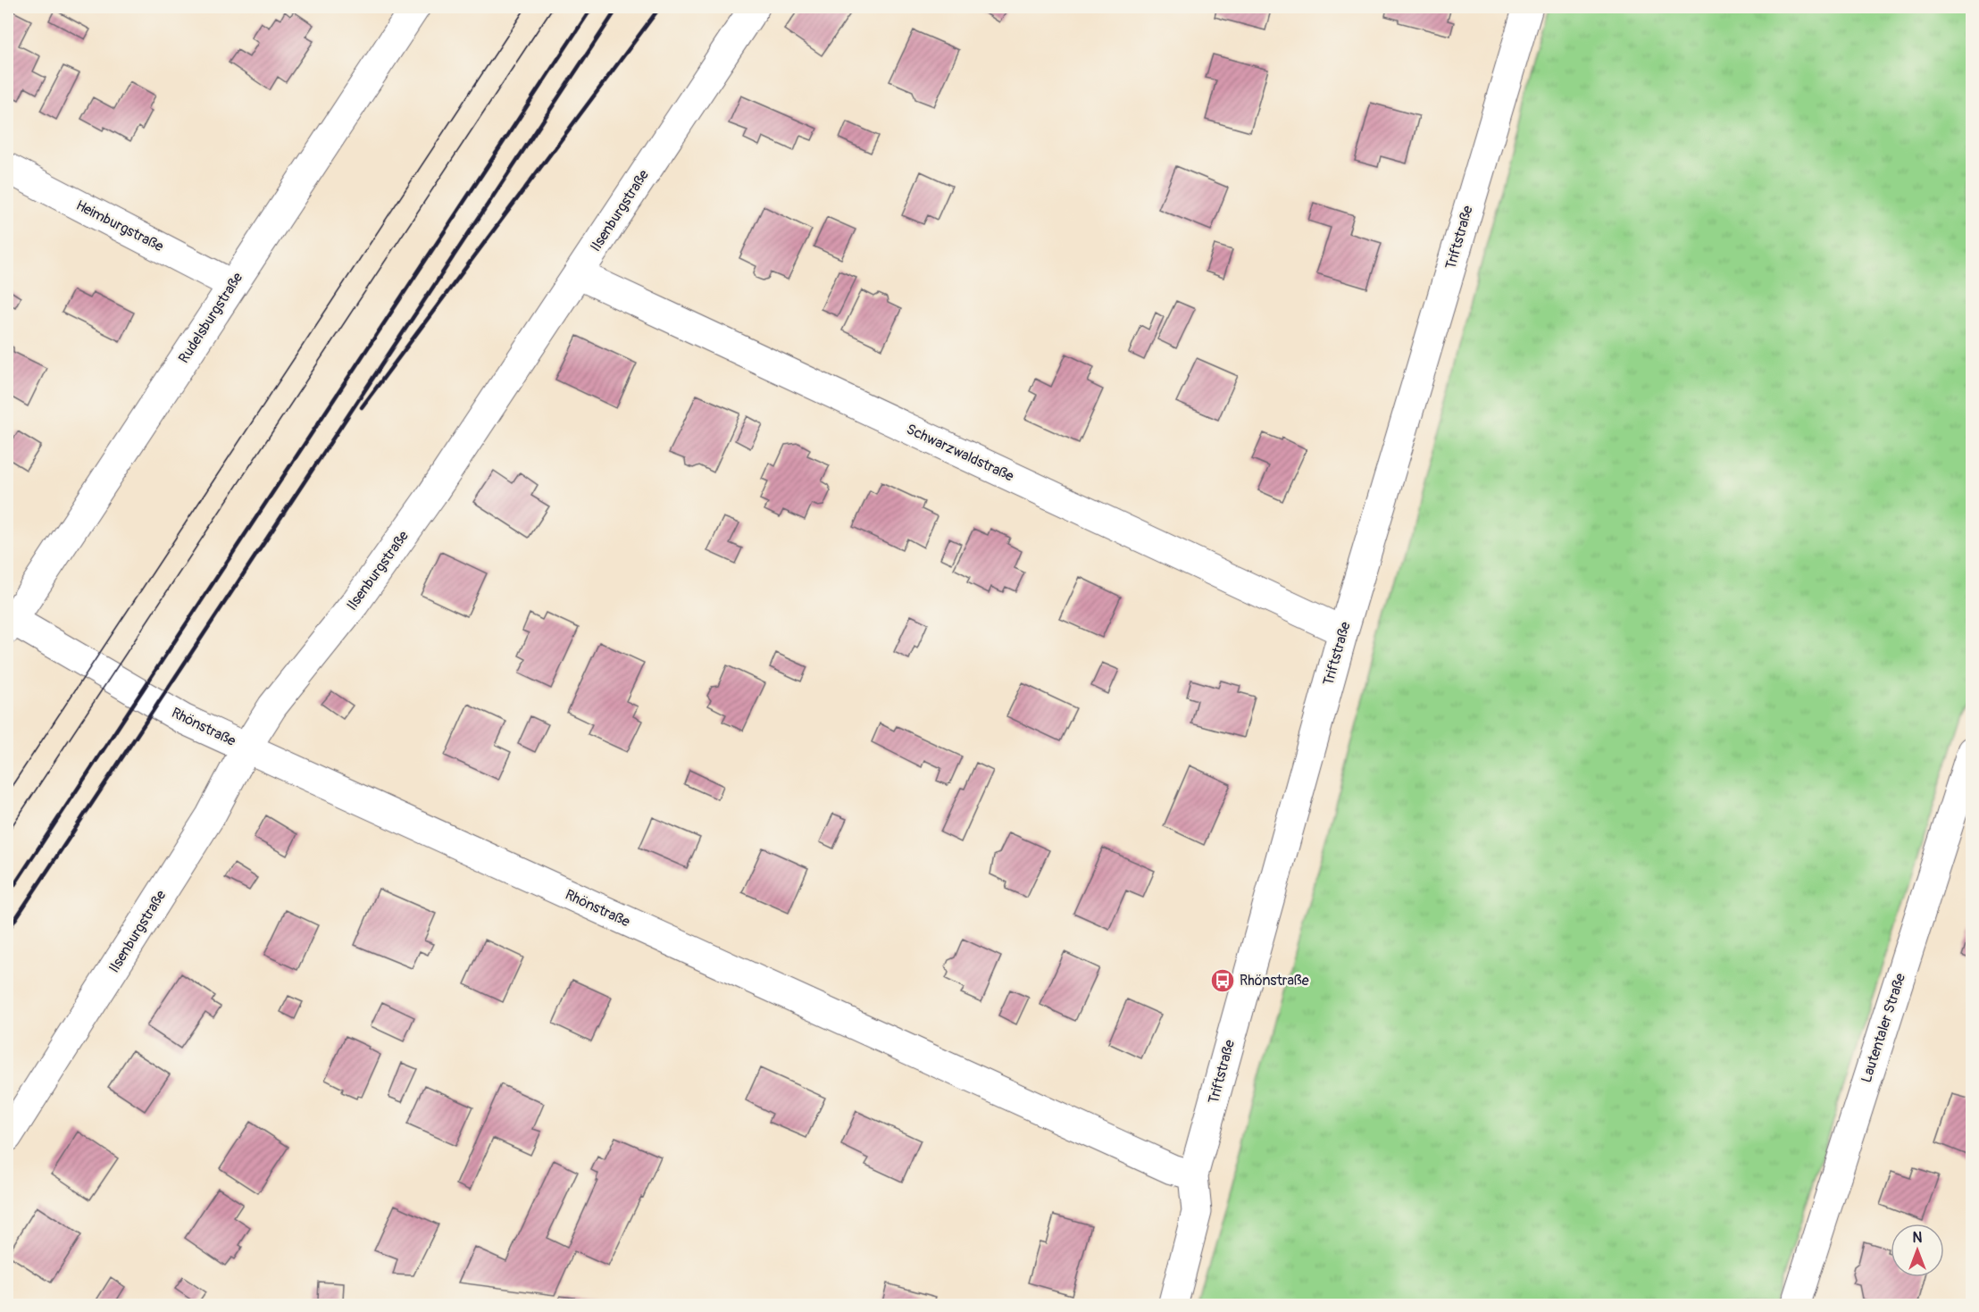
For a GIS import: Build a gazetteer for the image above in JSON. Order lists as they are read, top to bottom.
{
  "streets": {
    "street": [
      "Ilsenburgstraße",
      "Heimburgstraße",
      "Triftstraße",
      "Rudelsburgstraße",
      "Schwarzwaldstraße",
      "Rhönstraße",
      "Lautentaler Straße"
    ]
  },
  "crossings": [
    ["Ilsenburgstraße", "Schwarzwaldstraße"],
    ["Ilsenburgstraße", "Rhönstraße"],
    ["Heimburgstraße", "Rudelsburgstraße"],
    ["Triftstraße", "Schwarzwaldstraße"],
    ["Triftstraße", "Rhönstraße"],
    ["Rudelsburgstraße", "Rhönstraße"]
  ],
  "places": {
    "bus stop": ["Rhönstraße"]
  },
  "north": "top"
}
